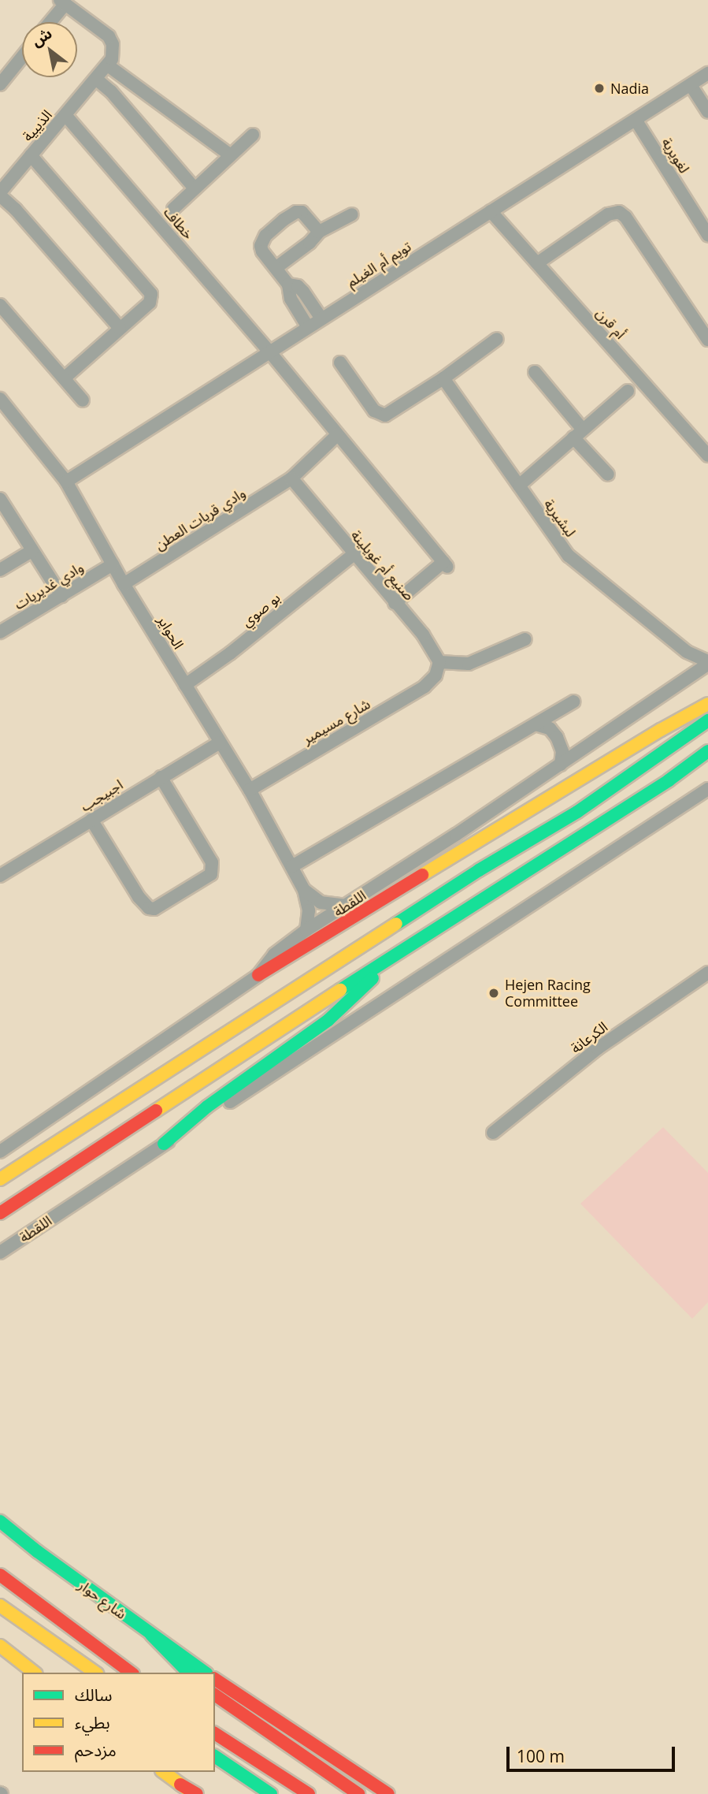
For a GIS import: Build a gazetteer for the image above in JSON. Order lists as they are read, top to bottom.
{
  "streets": {
    "main road": ["شارع حوار"],
    "street": [
      "الذيبية",
      "لغويرية",
      "خطاف",
      "تويم أم الغيلم",
      "أم قرن",
      "لبشيرية",
      "وادي قريات العطن",
      "صنيع أم غويلينة",
      "وادي غديريات",
      "بو صوي",
      "الحواير",
      "شارع مسيمير",
      "اجبيجب",
      "اللقطة",
      "الكرعانة"
    ]
  },
  "crossings": [
    ["الذيبية", "خطاف"],
    ["لغويرية", "تويم أم الغيلم"],
    ["خطاف", "تويم أم الغيلم"],
    ["تويم أم الغيلم", "أم قرن"],
    ["تويم أم الغيلم", "الحواير"],
    ["لبشيرية", "اللقطة"],
    ["وادي قريات العطن", "صنيع أم غويلينة"],
    ["وادي قريات العطن", "الحواير"],
    ["صنيع أم غويلينة", "بو صوي"],
    ["صنيع أم غويلينة", "شارع مسيمير"],
    ["وادي غديريات", "الحواير"],
    ["بو صوي", "الحواير"],
    ["الحواير", "شارع مسيمير"],
    ["الحواير", "اجبيجب"],
    ["الحواير", "اللقطة"]
  ],
  "places": ["Nadia", "Hejen Racing Committee"],
  "legend": ["سالك", "بطيء", "مزدحم"],
  "scale_bar": "100 m",
  "north": "top left"
}
